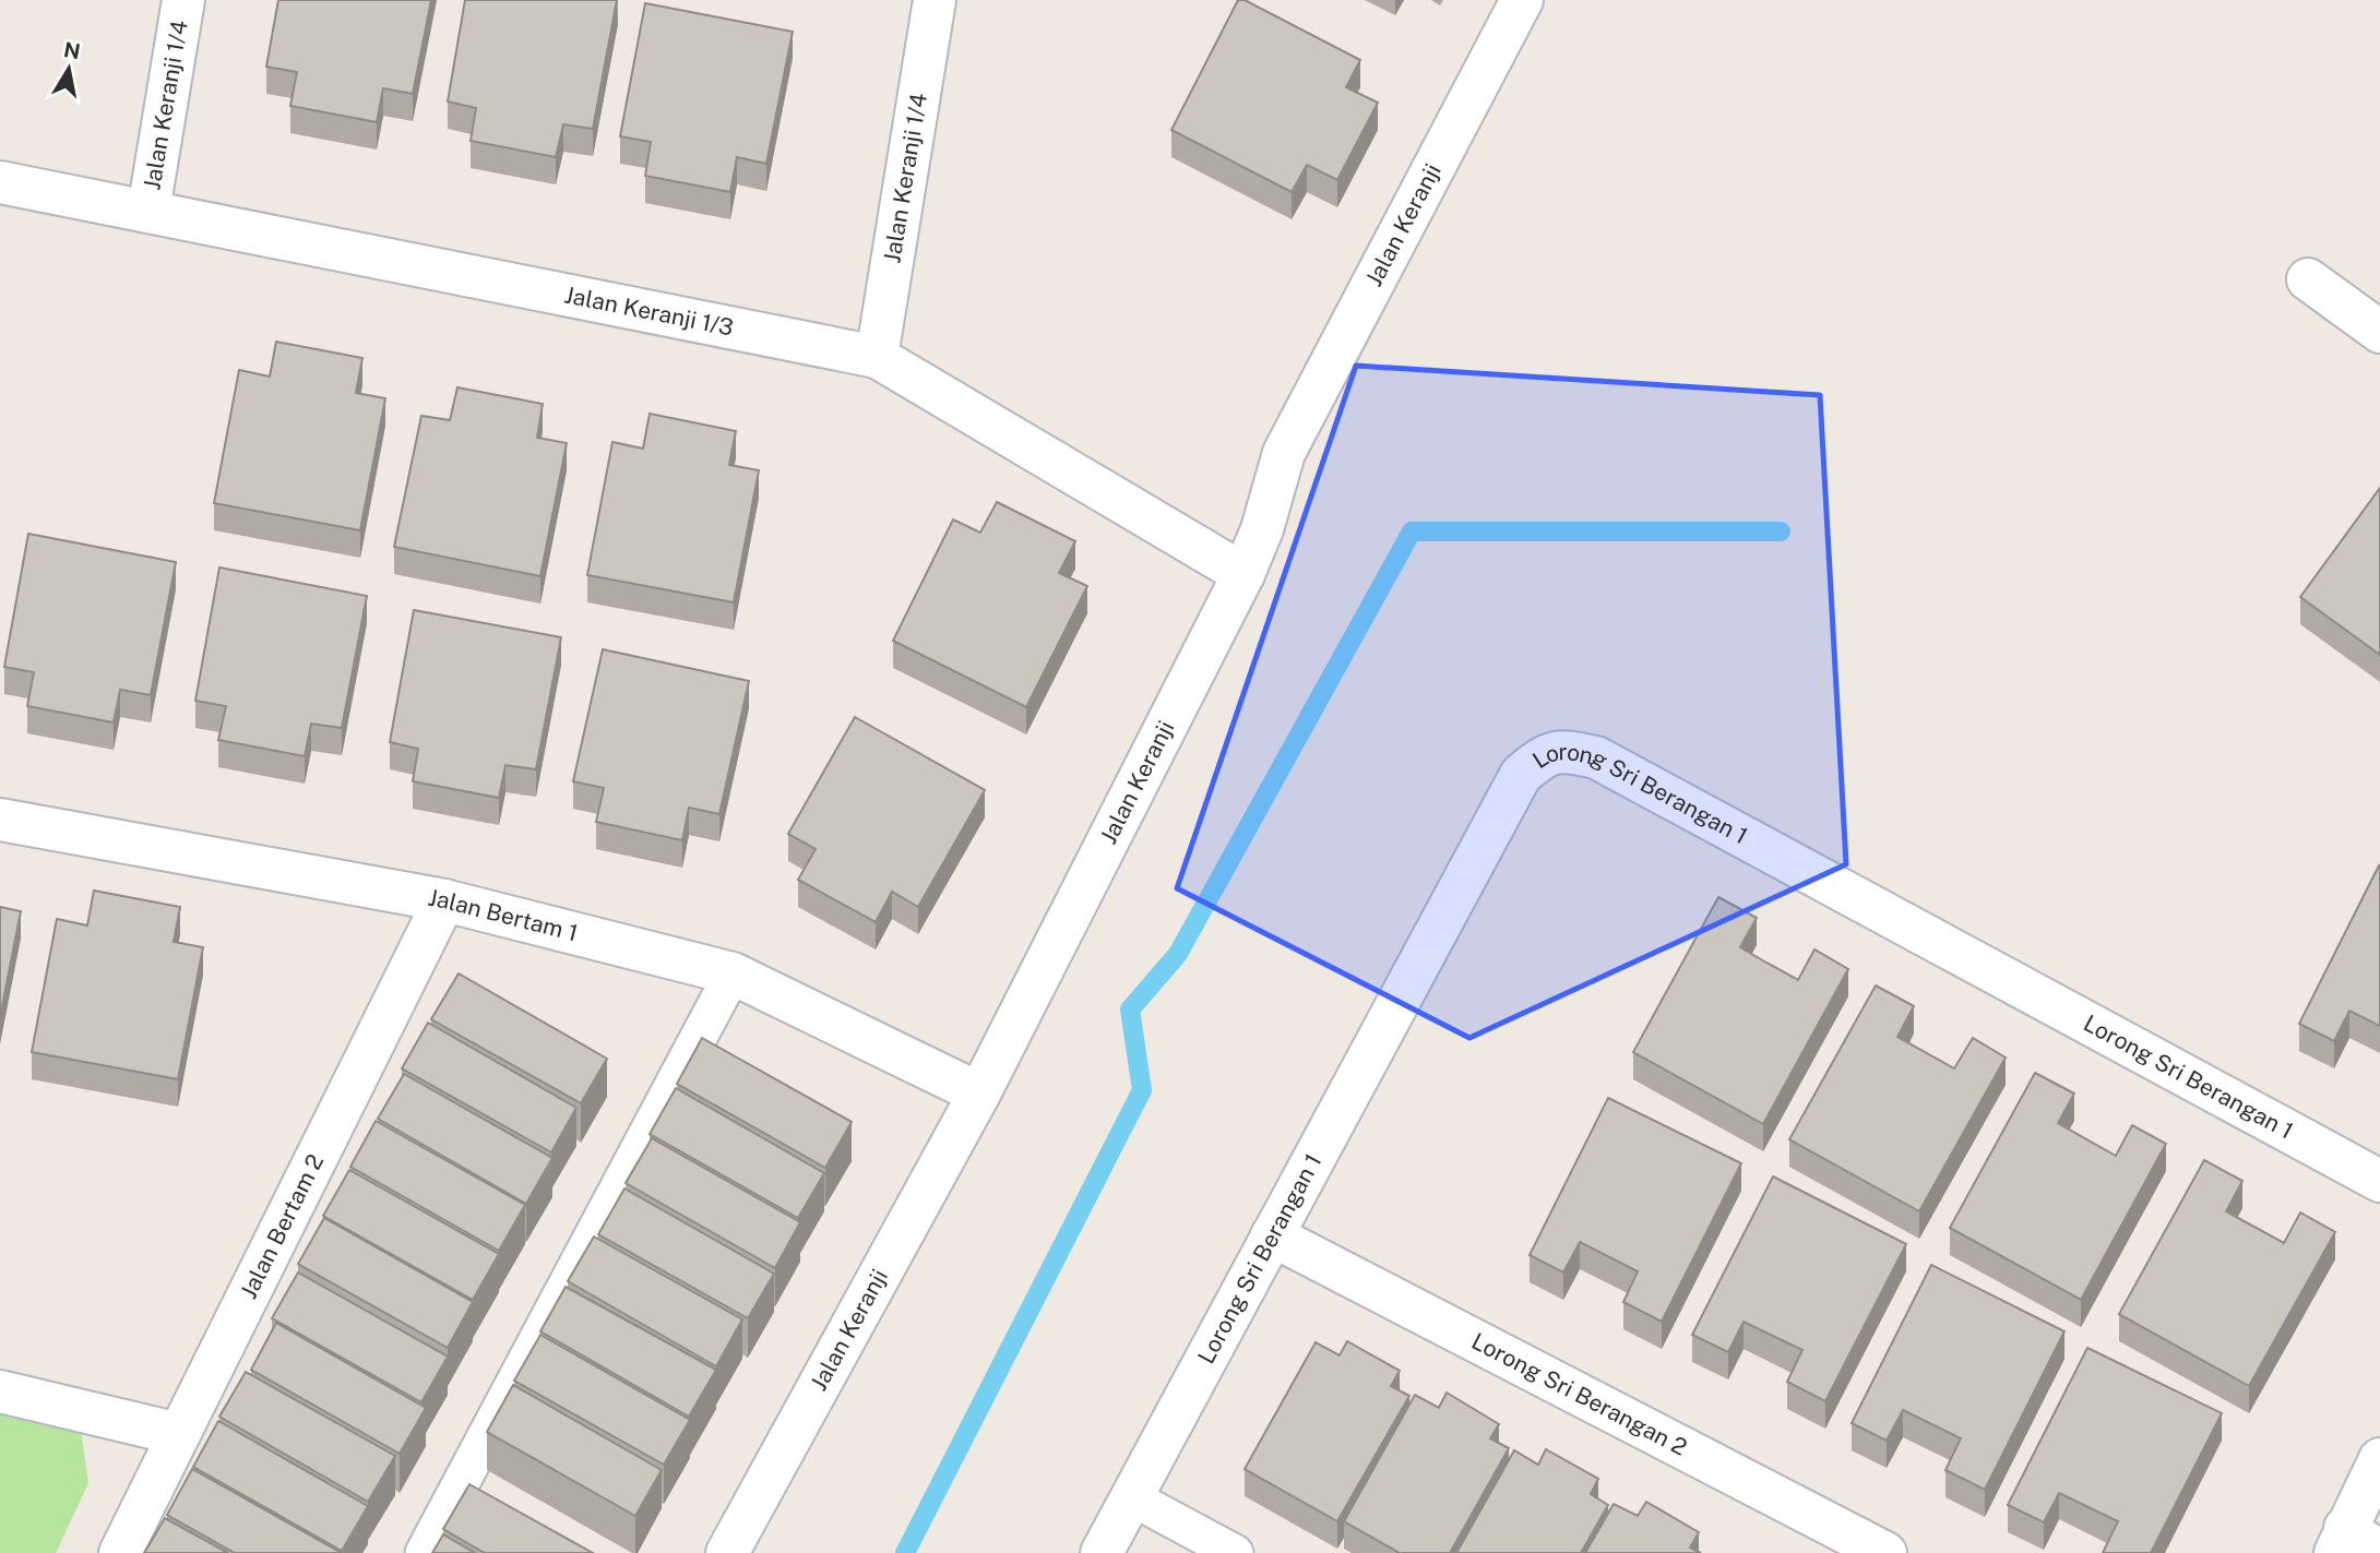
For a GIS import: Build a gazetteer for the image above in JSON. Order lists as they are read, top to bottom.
{
  "streets": {
    "street": [
      "Jalan Keranji 1/4",
      "Jalan Keranji",
      "Jalan Keranji 1/3",
      "Lorong Sri Berangan 1",
      "Jalan Bertam 1",
      "Jalan Bertam 2",
      "Lorong Sri Berangan 2"
    ]
  },
  "crossings": [
    ["Jalan Keranji 1/4", "Jalan Keranji 1/3"],
    ["Jalan Keranji", "Jalan Keranji 1/3"],
    ["Jalan Keranji", "Jalan Bertam 1"],
    ["Lorong Sri Berangan 1", "Lorong Sri Berangan 2"],
    ["Jalan Bertam 1", "Jalan Bertam 2"]
  ],
  "north": "top"
}
